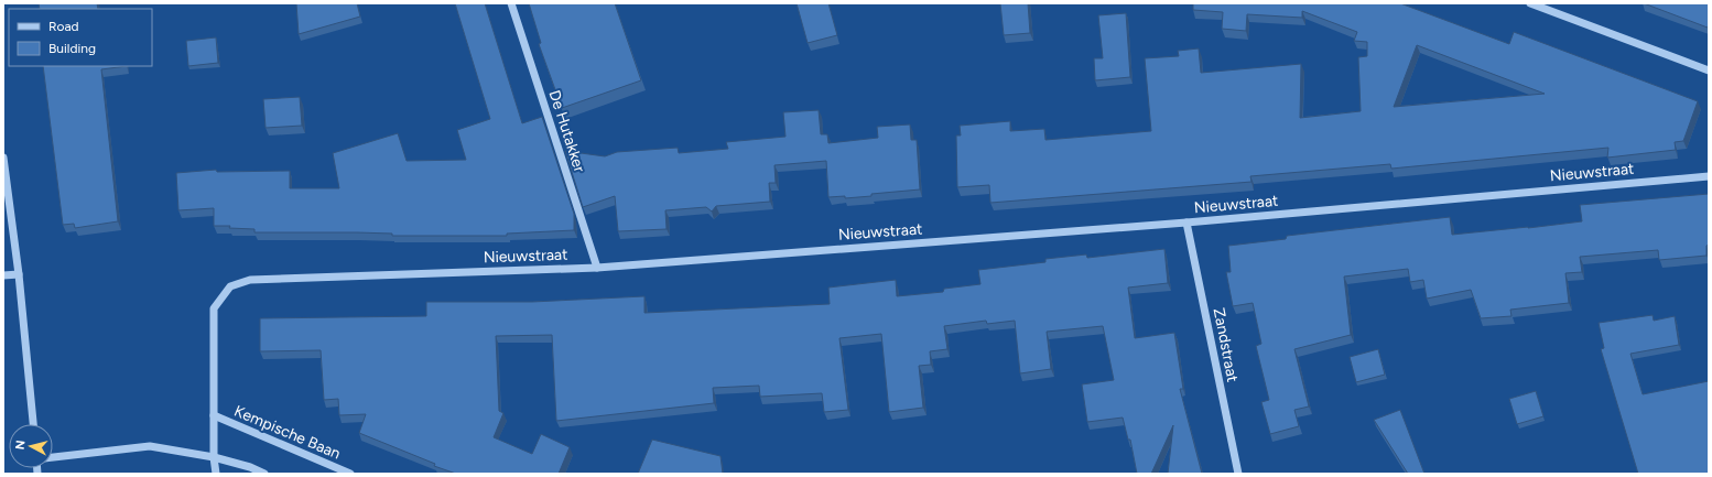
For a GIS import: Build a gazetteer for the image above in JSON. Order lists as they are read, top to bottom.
{
  "streets": {
    "street": [
      "De Hutakker",
      "Nieuwstraat",
      "Zandstraat",
      "Kempische Baan"
    ]
  },
  "crossings": [
    ["De Hutakker", "Nieuwstraat"],
    ["Nieuwstraat", "Zandstraat"],
    ["Nieuwstraat", "Kempische Baan"]
  ],
  "legend": ["Road", "Building"],
  "north": "left"
}
